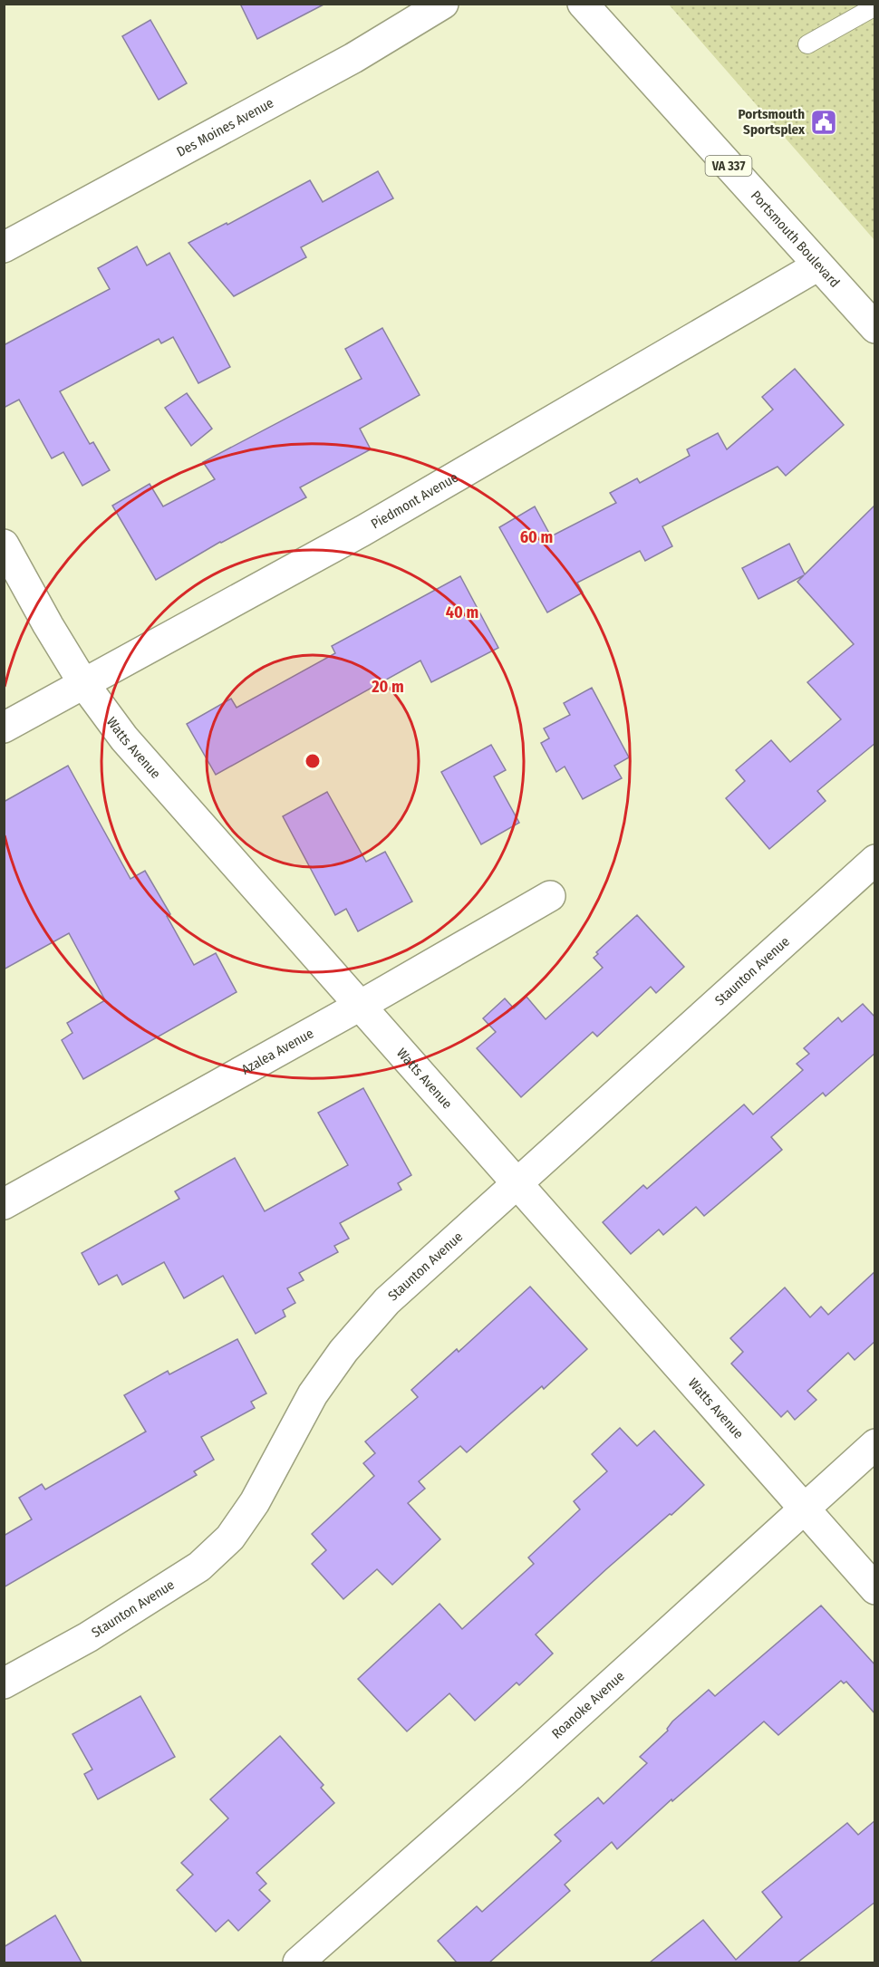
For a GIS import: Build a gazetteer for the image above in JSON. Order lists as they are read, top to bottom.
{
  "streets": {
    "street": [
      "Des Moines Avenue",
      "VA 337",
      "Portsmouth Boulevard",
      "Piedmont Avenue",
      "Watts Avenue",
      "Staunton Avenue",
      "Azalea Avenue",
      "Roanoke Avenue"
    ]
  },
  "crossings": [
    ["Portsmouth Boulevard", "Piedmont Avenue"],
    ["Piedmont Avenue", "Watts Avenue"],
    ["Watts Avenue", "Staunton Avenue"],
    ["Watts Avenue", "Azalea Avenue"],
    ["Watts Avenue", "Roanoke Avenue"]
  ],
  "places": {
    "public building": ["Portsmouth Sportsplex"]
  },
  "rings": ["60 m", "40 m", "20 m"]
}
